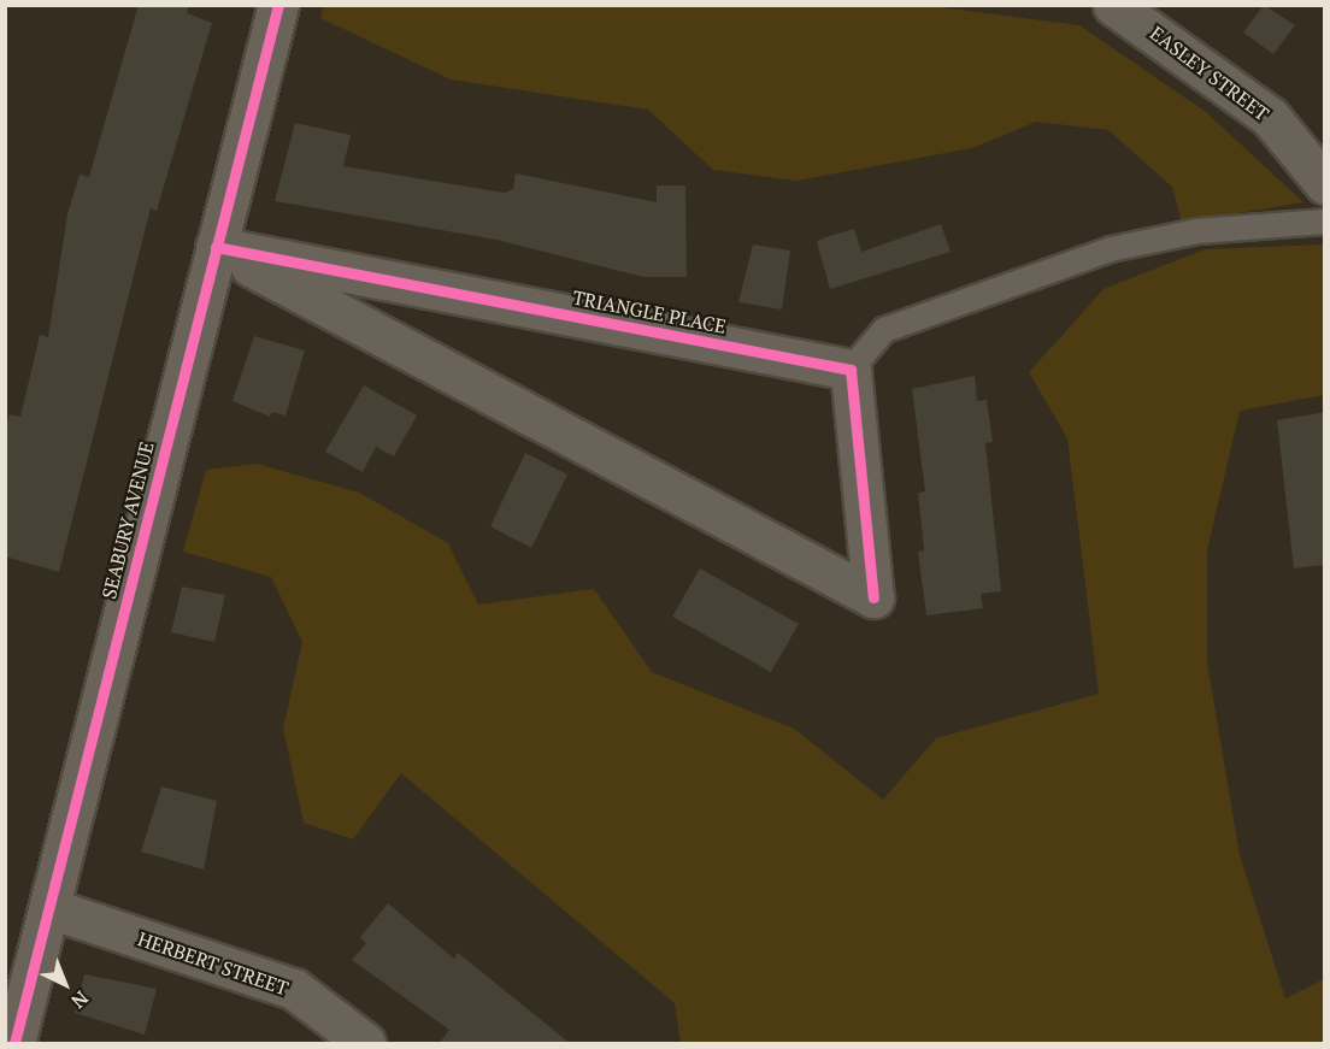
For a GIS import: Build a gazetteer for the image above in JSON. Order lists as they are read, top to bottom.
{
  "streets": {
    "street": [
      "EASLEY STREET",
      "TRIANGLE PLACE",
      "SEABURY AVENUE",
      "HERBERT STREET"
    ]
  },
  "crossings": [
    ["TRIANGLE PLACE", "SEABURY AVENUE"],
    ["SEABURY AVENUE", "HERBERT STREET"]
  ],
  "north": "bottom right"
}
